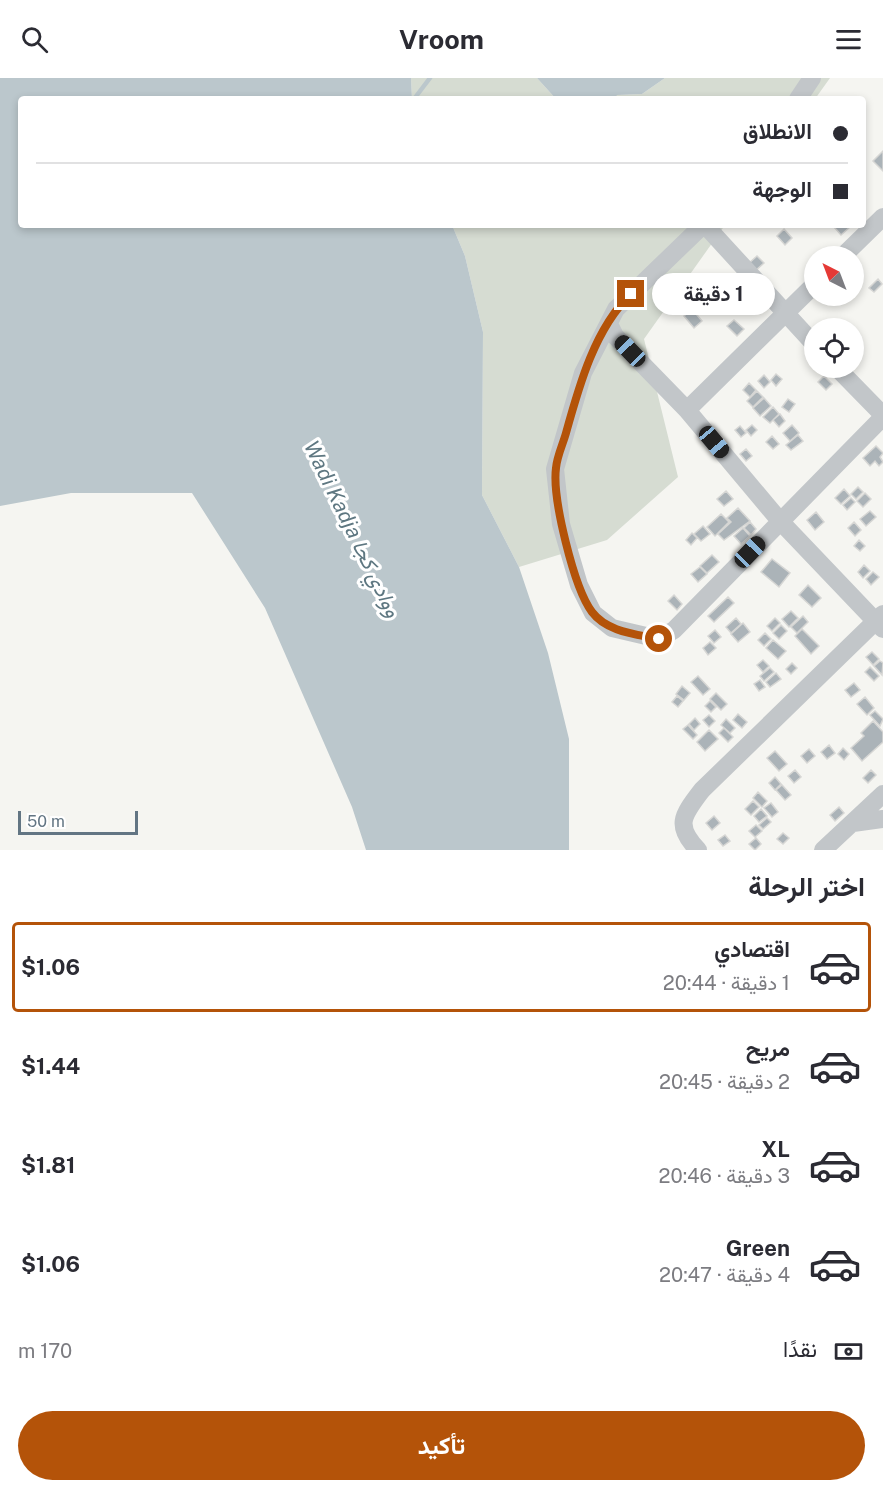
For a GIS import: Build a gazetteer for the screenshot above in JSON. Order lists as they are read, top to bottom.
{
  "water": ["Wadi Kadja ووادي كجا"],
  "scale_bar": "50 m",
  "north": "top left",
  "page": {
    "header": "Vroom",
    "banner": ["الانطلاق", "الوجهة"],
    "bubble": "1 دقيقة",
    "scale": "50 m",
    "heading": "اختر الرحلة",
    "list": [
      {
        "name": "اقتصادي",
        "note": "1 دقيقة · 20:44",
        "value": "$1.06"
      },
      {
        "name": "مريح",
        "note": "2 دقيقة · 20:45",
        "value": "$1.44"
      },
      {
        "name": "XL",
        "note": "3 دقيقة · 20:46",
        "value": "$1.81"
      },
      {
        "name": "Green",
        "note": "4 دقيقة · 20:47",
        "value": "$1.06"
      }
    ],
    "pay": ["نقدًا", "170 m"],
    "buttons": "تأكيد"
  }
}
